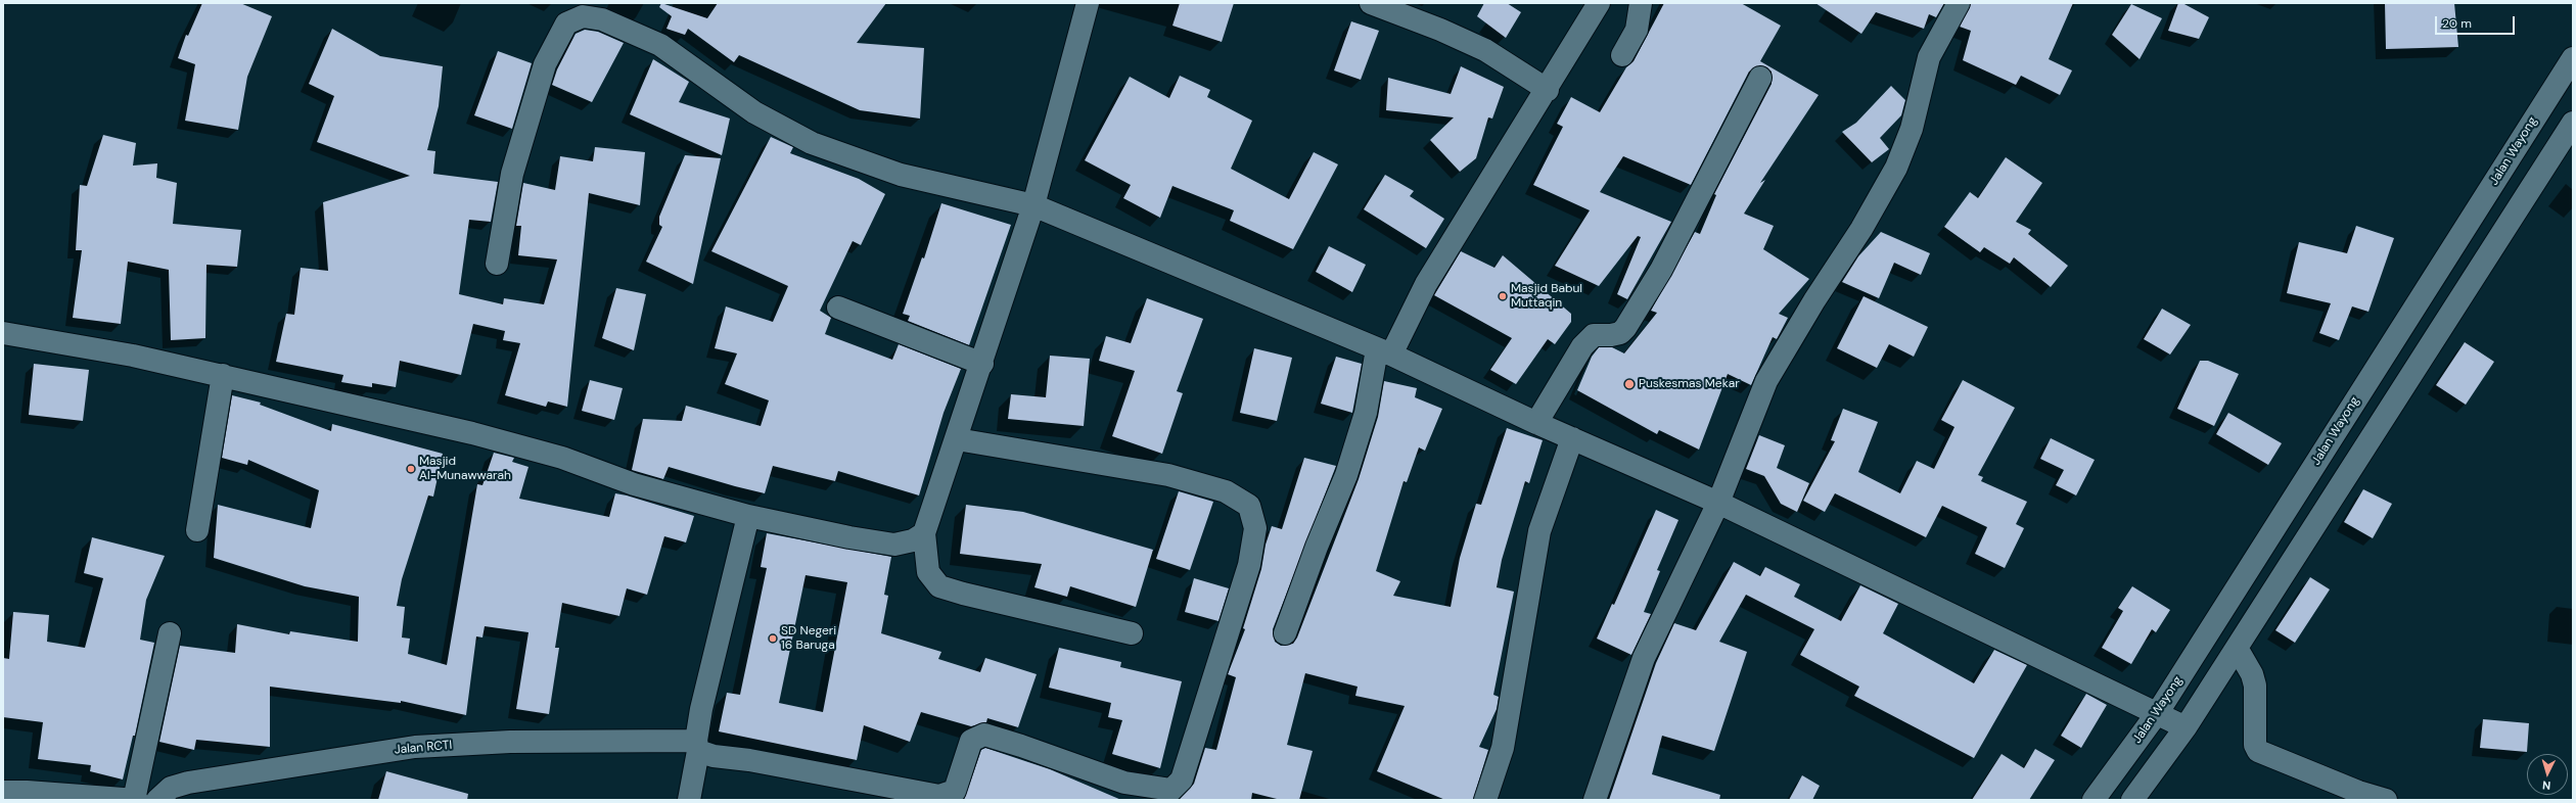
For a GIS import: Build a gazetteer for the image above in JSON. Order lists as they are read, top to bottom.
{
  "streets": {
    "street": ["Jalan Wayong", "Jalan RCTI"]
  },
  "places": [
    "Masjid Babul Muttaqin",
    "Puskesmas Mekar",
    "Masjid Al-Munawwarah",
    "SD Negeri 16 Baruga"
  ],
  "scale_bar": "20 m",
  "north": "bottom"
}
